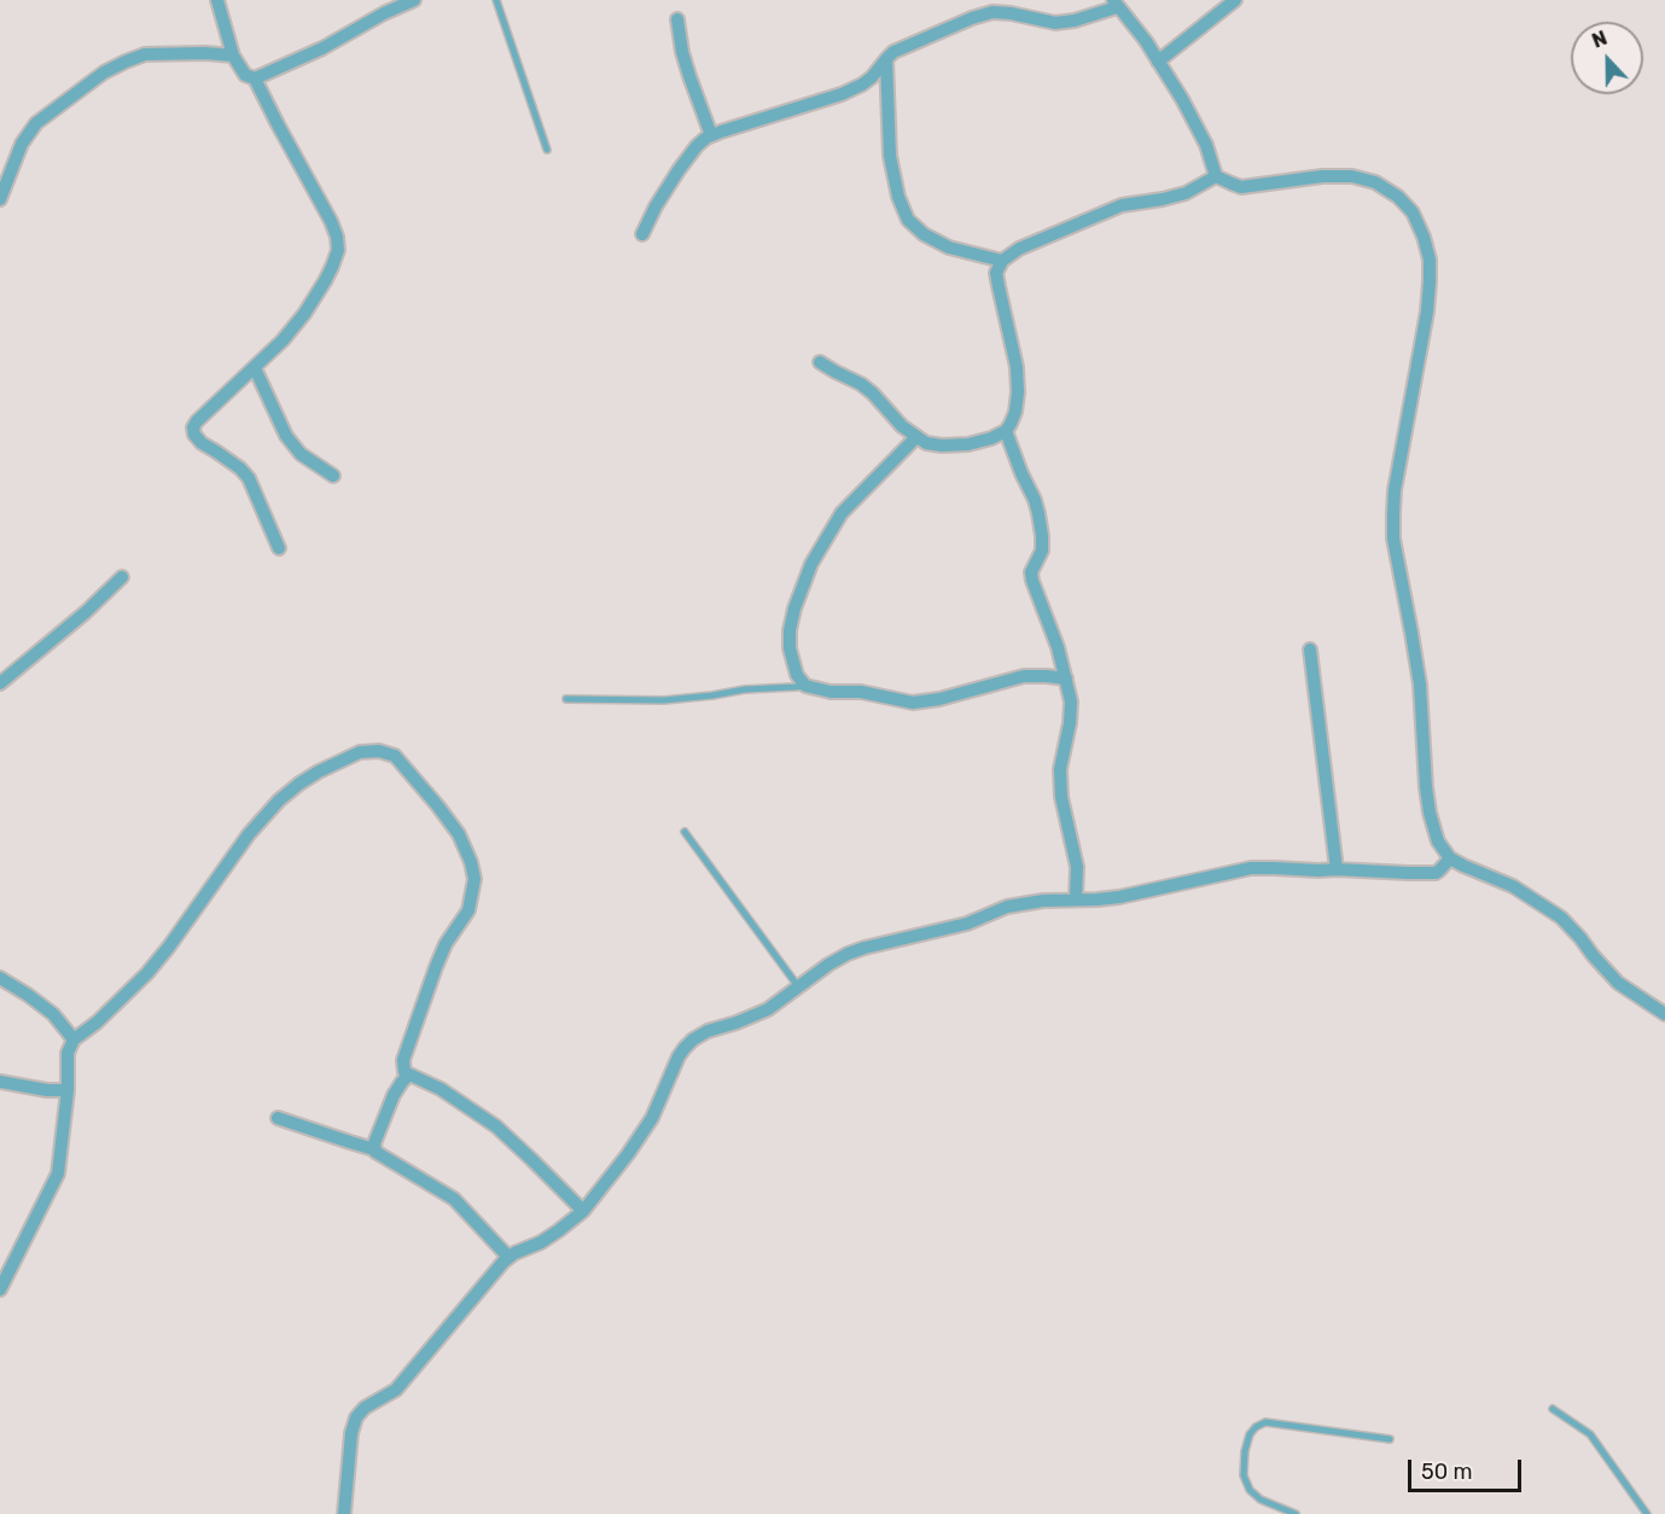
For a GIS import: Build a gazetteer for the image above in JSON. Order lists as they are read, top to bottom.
{
  "scale_bar": "50 m",
  "north": "top"
}
